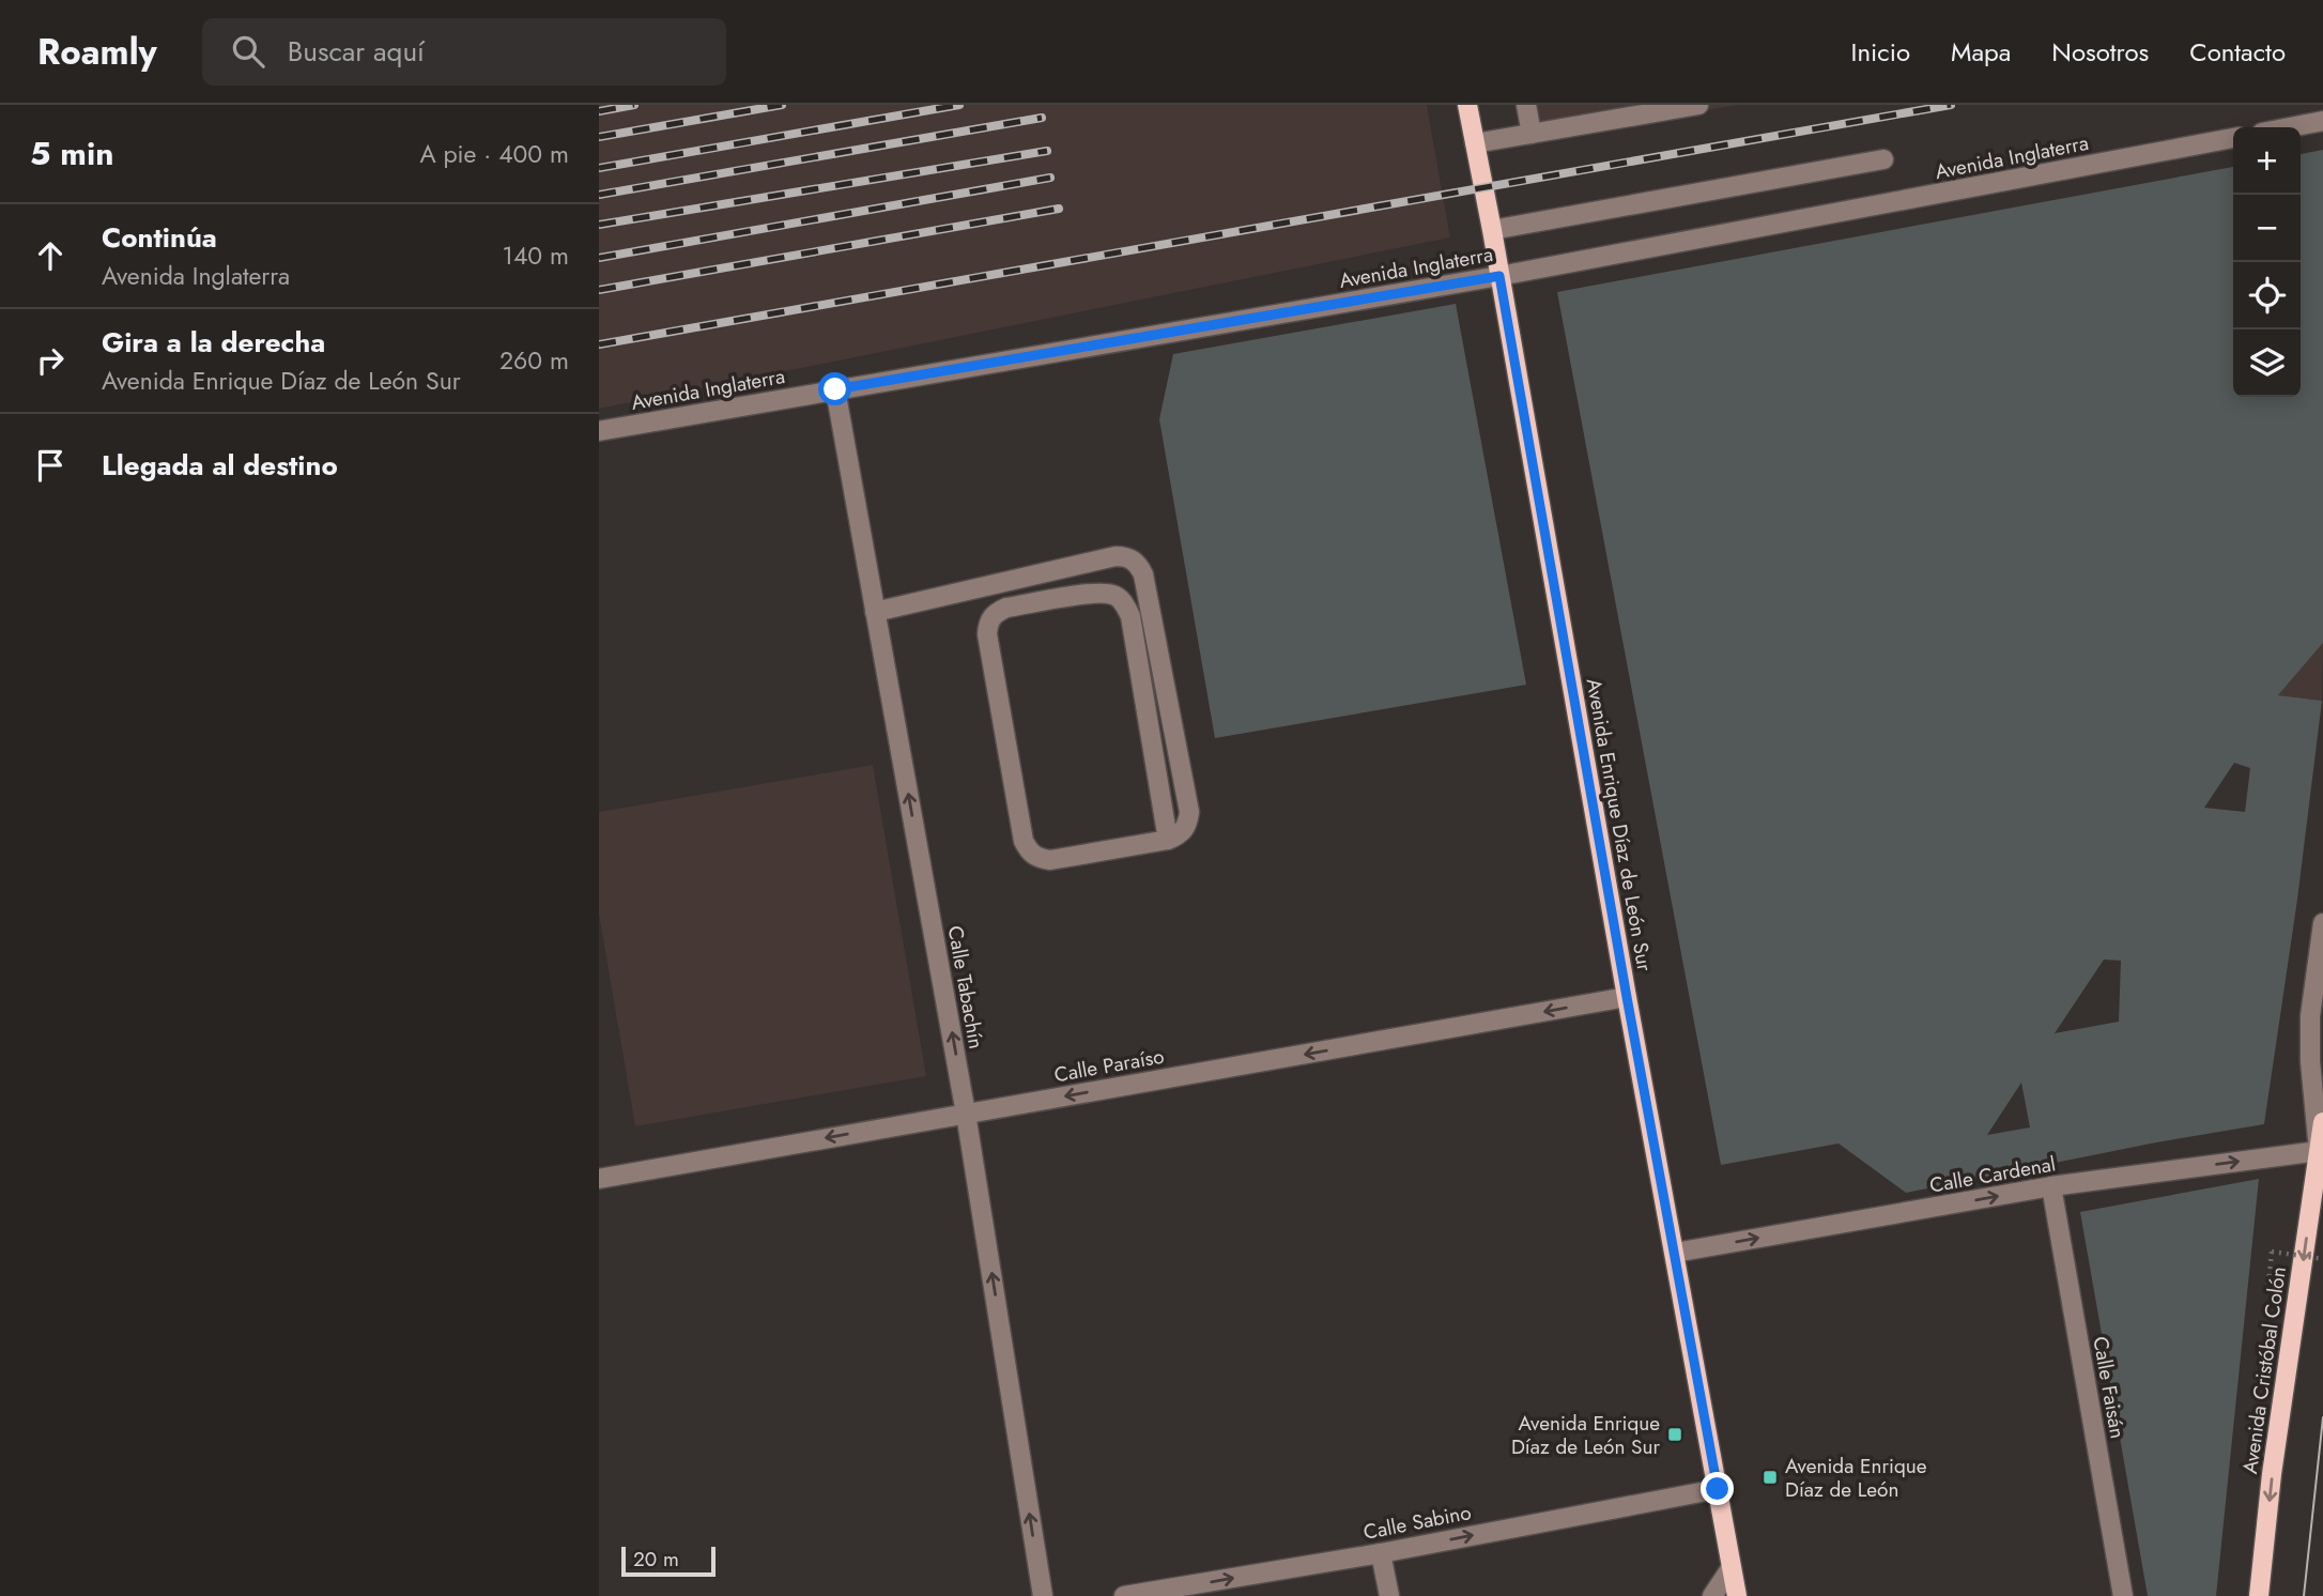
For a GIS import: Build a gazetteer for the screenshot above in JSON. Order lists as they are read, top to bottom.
{
  "streets": {
    "main road": ["Avenida Enrique Díaz de León Sur", "Avenida Cristóbal Colón"],
    "street": [
      "Avenida Inglaterra",
      "Calle Tabachín",
      "Calle Paraíso",
      "Calle Cardenal",
      "Calle Faisán",
      "Calle Sabino"
    ]
  },
  "crossings": [
    ["Avenida Inglaterra", "Avenida Enrique Díaz de León Sur"],
    ["Avenida Inglaterra", "Calle Tabachín"],
    ["Avenida Enrique Díaz de León Sur", "Calle Paraíso"],
    ["Avenida Enrique Díaz de León Sur", "Calle Cardenal"],
    ["Avenida Enrique Díaz de León Sur", "Calle Sabino"],
    ["Calle Tabachín", "Calle Paraíso"],
    ["Calle Cardenal", "Avenida Cristóbal Colón"],
    ["Calle Cardenal", "Calle Faisán"]
  ],
  "one_way": [
    "Calle Tabachín",
    "Calle Paraíso",
    "Calle Cardenal",
    "Avenida Cristóbal Colón",
    "Calle Sabino"
  ],
  "places": {
    "transit": ["Avenida Enrique Díaz de León Sur", "Avenida Enrique Díaz de León"]
  },
  "scale_bar": "20 m",
  "page": {
    "header": "Roamly",
    "search": "Buscar aquí",
    "nav": [
      "Inicio",
      "Mapa",
      "Nosotros",
      "Contacto"
    ],
    "heading": ["5 min", "A pie · 400 m"],
    "map_buttons": ["+", "−"],
    "list": [
      ["Continúa", "Avenida Inglaterra", "140 m"],
      ["Gira a la derecha", "Avenida Enrique Díaz de León Sur", "260 m"],
      "Llegada al destino"
    ],
    "scale": "20 m"
  }
}
